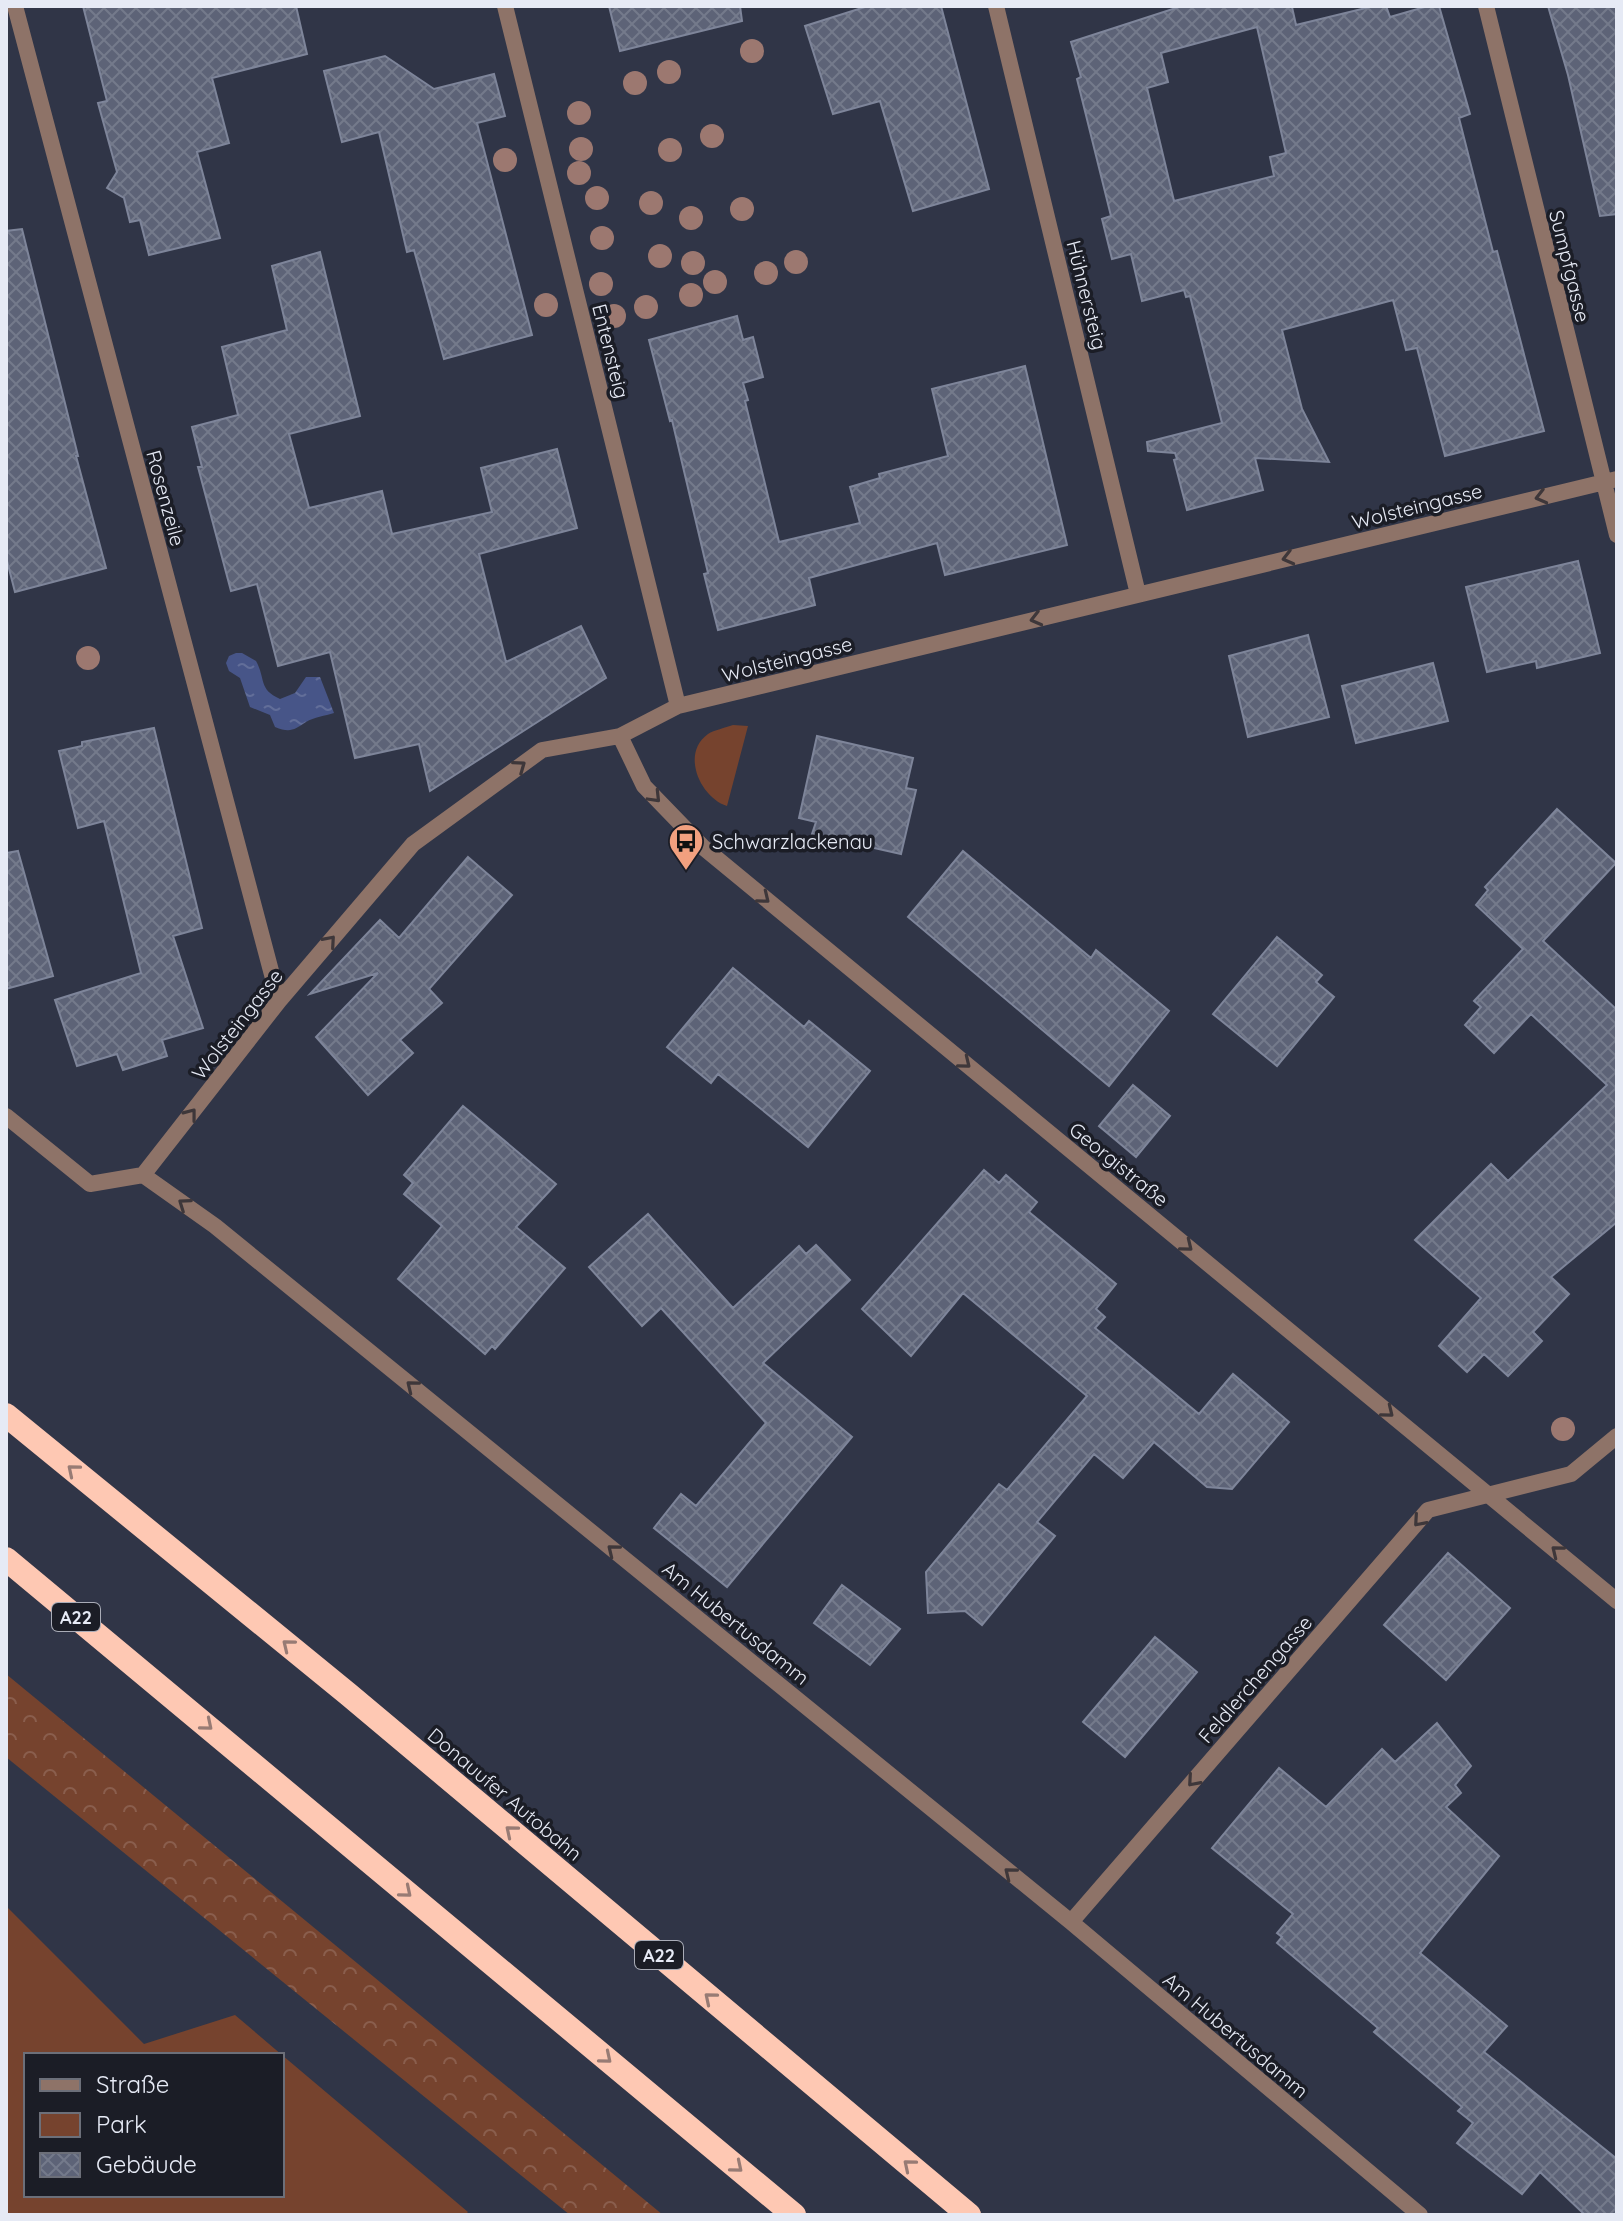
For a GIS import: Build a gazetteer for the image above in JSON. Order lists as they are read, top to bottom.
{
  "streets": {
    "highway": ["A22", "Donauufer Autobahn"],
    "street": [
      "Sumpfgasse",
      "Hühnersteig",
      "Entensteig",
      "Rosenzeile",
      "Wolsteingasse",
      "Georgistraße",
      "Am Hubertusdamm",
      "Feldlerchengasse"
    ]
  },
  "crossings": [
    ["Sumpfgasse", "Wolsteingasse"],
    ["Hühnersteig", "Wolsteingasse"],
    ["Entensteig", "Wolsteingasse"],
    ["Rosenzeile", "Wolsteingasse"],
    ["Wolsteingasse", "Georgistraße"],
    ["Wolsteingasse", "Am Hubertusdamm"],
    ["Georgistraße", "Feldlerchengasse"],
    ["Am Hubertusdamm", "Feldlerchengasse"]
  ],
  "one_way": ["Am Hubertusdamm", "Feldlerchengasse"],
  "places": {
    "bus stop": ["Schwarzlackenau"]
  },
  "legend": ["Straße", "Park", "Gebäude"]
}
